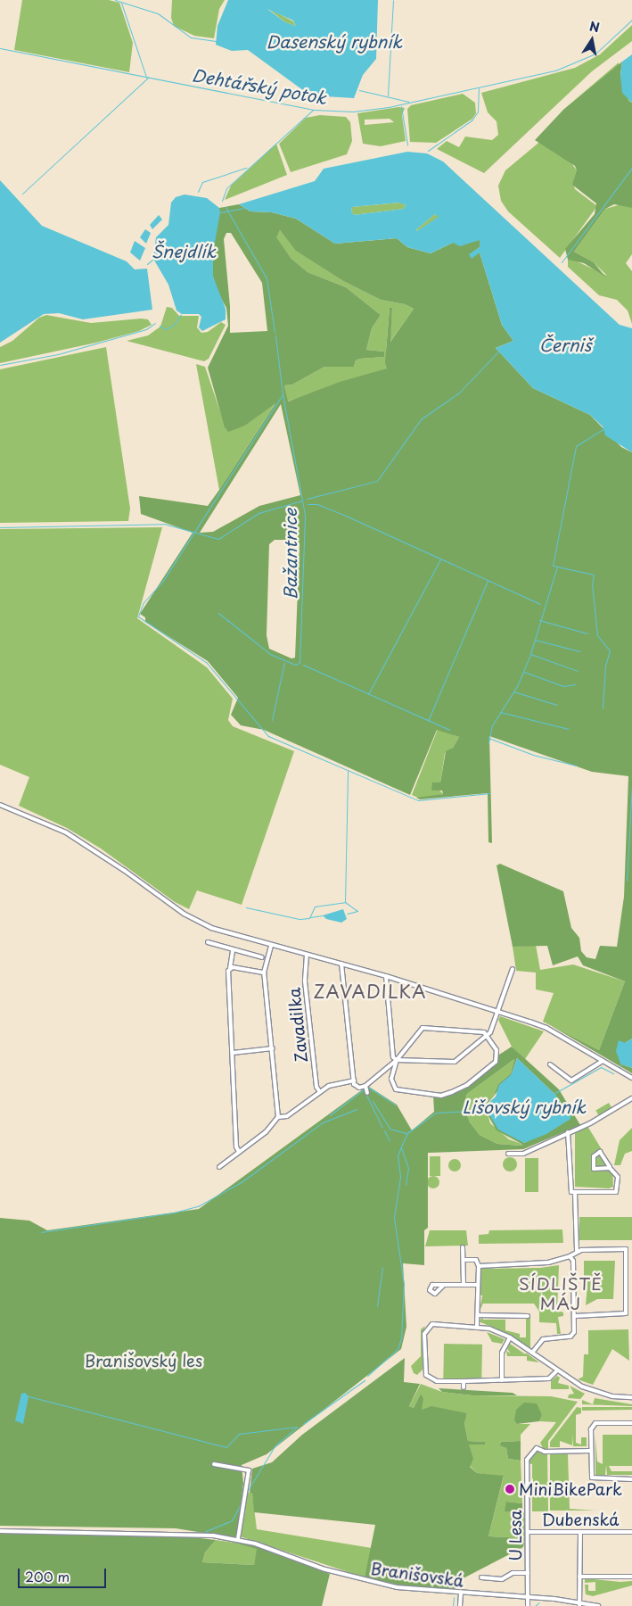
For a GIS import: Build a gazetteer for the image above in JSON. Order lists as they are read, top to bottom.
{
  "streets": {
    "street": [
      "Zavadilka",
      "Dubenská",
      "U Lesa",
      "Branišovská"
    ]
  },
  "crossings": [
    ["Dubenská", "U Lesa"],
    ["U Lesa", "Branišovská"]
  ],
  "districts": ["ZAVADILKA", "SÍDLIŠTĚ MÁJ"],
  "water": [
    "Dasenský rybník",
    "Dehtářský potok",
    "Šnejdlík",
    "Černiš",
    "Bažantnice",
    "Lišovský rybník"
  ],
  "parks": ["Branišovský les"],
  "places": ["MiniBikePark"],
  "scale_bar": "200 m",
  "north": "top"
}
